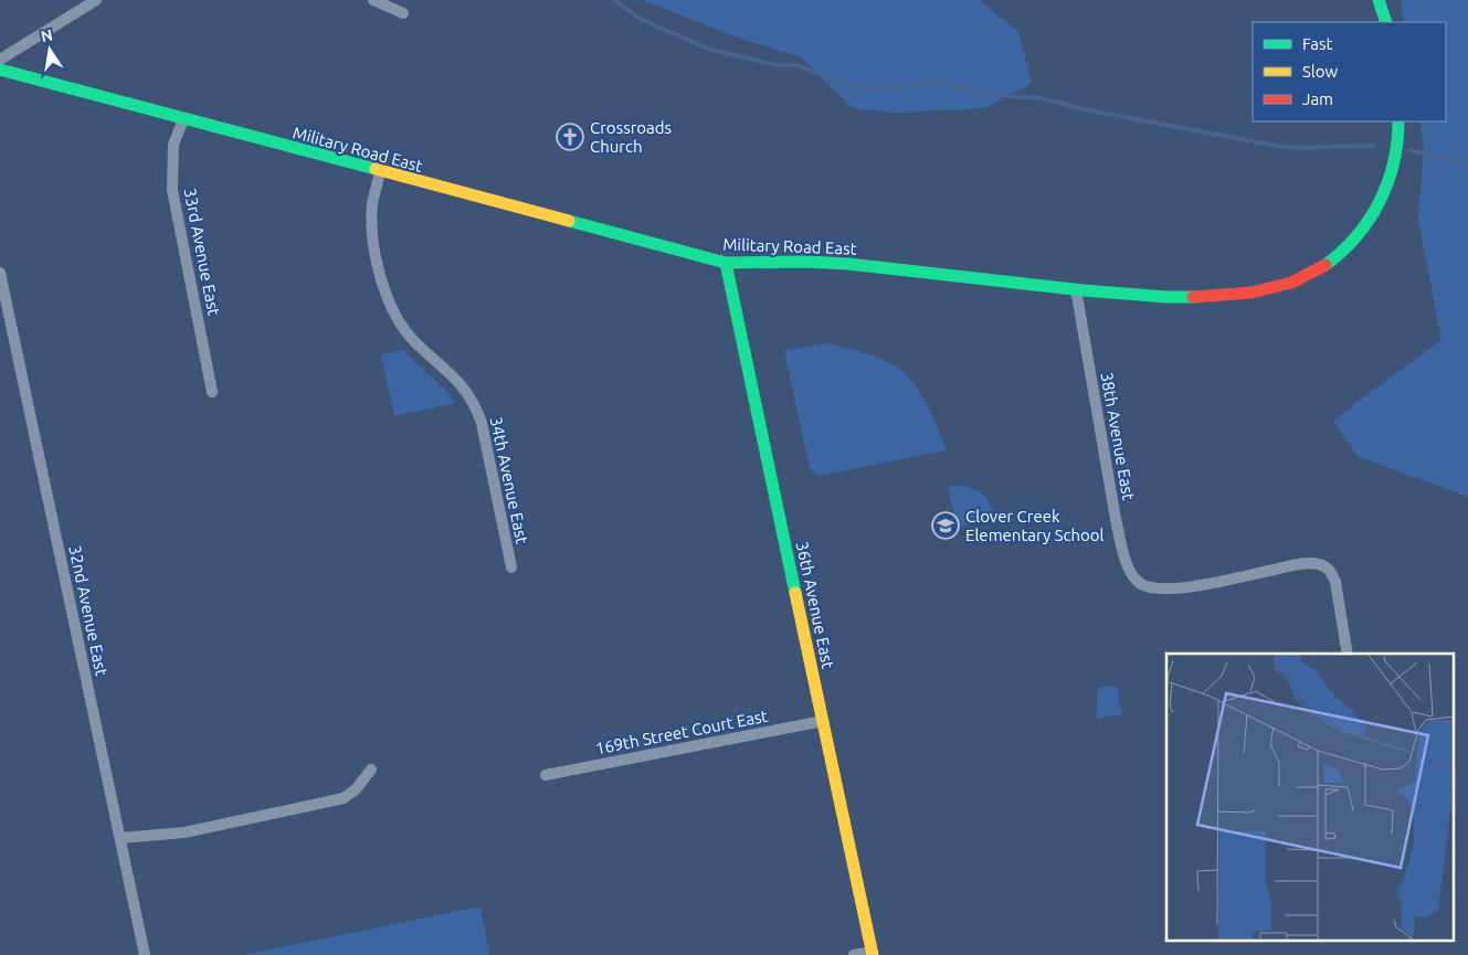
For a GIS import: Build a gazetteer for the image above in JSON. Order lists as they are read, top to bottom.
{
  "streets": {
    "street": [
      "Military Road East",
      "33rd Avenue East",
      "38th Avenue East",
      "34th Avenue East",
      "36th Avenue East",
      "32nd Avenue East",
      "169th Street Court East"
    ]
  },
  "crossings": [
    ["Military Road East", "33rd Avenue East"],
    ["Military Road East", "38th Avenue East"],
    ["Military Road East", "34th Avenue East"],
    ["Military Road East", "36th Avenue East"],
    ["36th Avenue East", "169th Street Court East"]
  ],
  "places": {
    "church": ["Crossroads Church"],
    "school or university": ["Clover Creek Elementary School"]
  },
  "legend": ["Fast", "Slow", "Jam"],
  "north": "top"
}
